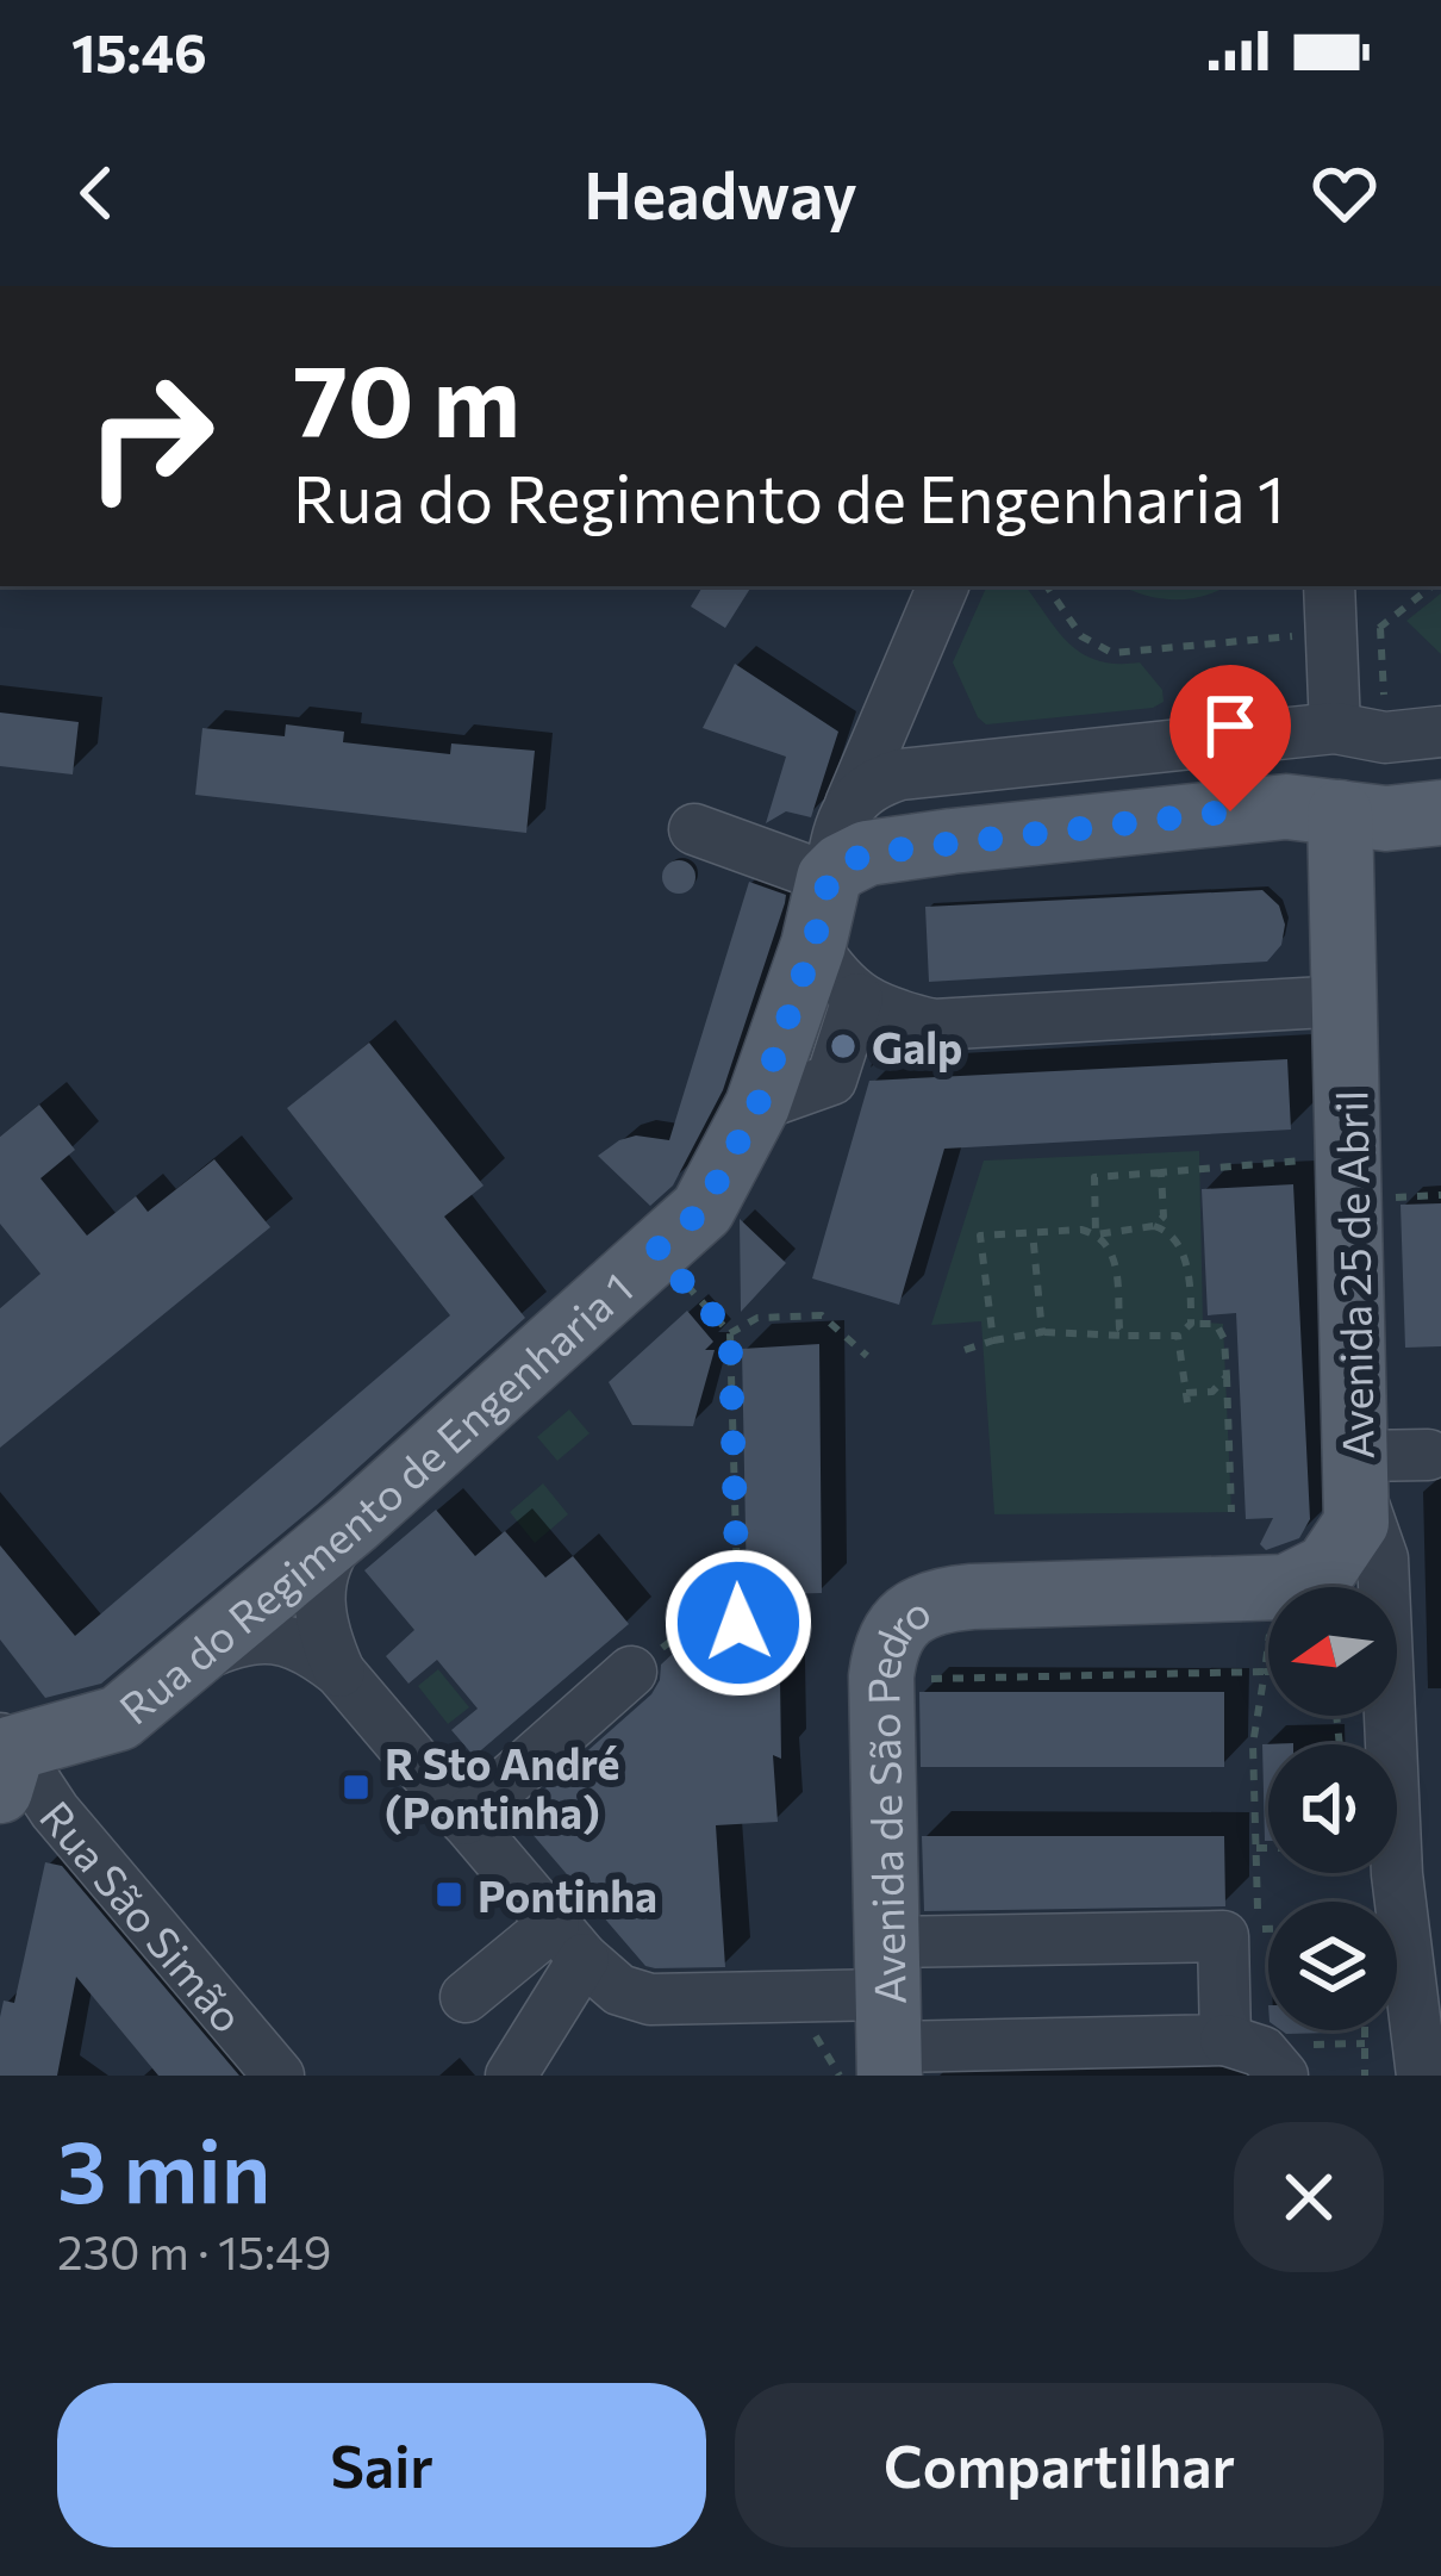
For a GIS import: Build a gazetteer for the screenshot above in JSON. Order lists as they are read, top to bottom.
{
  "streets": {
    "main road": ["Avenida 25 de Abril", "Rua do Regimento de Engenharia 1", "Avenida de São Pedro"],
    "street": ["Rua São Simão"]
  },
  "crossings": [
    ["Avenida 25 de Abril", "Avenida de São Pedro"],
    ["Rua do Regimento de Engenharia 1", "Rua São Simão"]
  ],
  "places": {
    "other": ["Galp"],
    "transit": ["R Sto André (Pontinha)", "Pontinha"]
  },
  "north": "left",
  "page": {
    "status": "15:46",
    "header": "Headway",
    "turn": ["70 m", "Rua do Regimento de Engenharia 1"],
    "heading": ["3 min", "230 m · 15:49"],
    "buttons": ["Sair", "Compartilhar"]
  }
}
